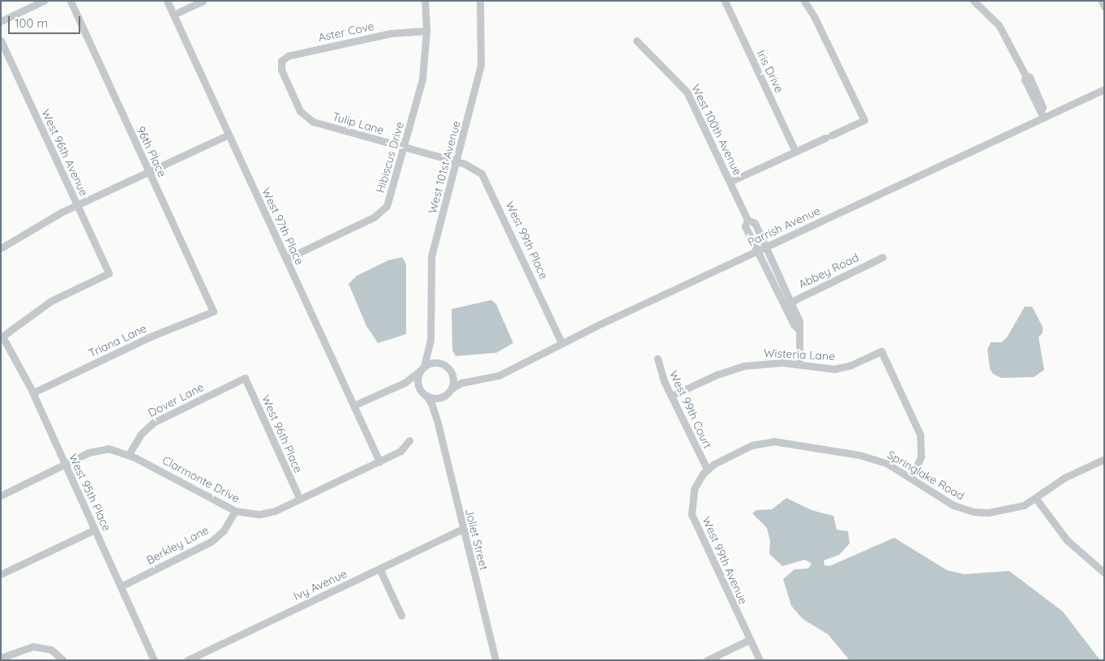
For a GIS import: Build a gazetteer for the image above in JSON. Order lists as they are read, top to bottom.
{
  "streets": {
    "street": [
      "Aster Cove",
      "Iris Drive",
      "Tulip Lane",
      "West 100th Avenue",
      "96th Place",
      "West 96th Avenue",
      "Hibiscus Drive",
      "West 101st Avenue",
      "West 97th Place",
      "Parrish Avenue",
      "West 99th Place",
      "Abbey Road",
      "Triana Lane",
      "Wisteria Lane",
      "Dover Lane",
      "West 99th Court",
      "West 96th Place",
      "Springlake Road",
      "Clarmonte Drive",
      "West 95th Place",
      "Joliet Street",
      "Berkley Lane",
      "West 99th Avenue",
      "Ivy Avenue"
    ]
  },
  "crossings": [
    ["Aster Cove", "Tulip Lane"],
    ["Aster Cove", "Hibiscus Drive"],
    ["Tulip Lane", "Hibiscus Drive"],
    ["Tulip Lane", "West 101st Avenue"],
    ["Tulip Lane", "West 99th Place"],
    ["West 100th Avenue", "Parrish Avenue"],
    ["West 100th Avenue", "Abbey Road"],
    ["West 100th Avenue", "Wisteria Lane"],
    ["96th Place", "Triana Lane"],
    ["West 96th Avenue", "West 95th Place"],
    ["Hibiscus Drive", "West 97th Place"],
    ["West 101st Avenue", "Parrish Avenue"],
    ["West 101st Avenue", "West 99th Place"],
    ["West 101st Avenue", "Joliet Street"],
    ["West 97th Place", "Clarmonte Drive"],
    ["Parrish Avenue", "West 99th Place"],
    ["Parrish Avenue", "Joliet Street"],
    ["Triana Lane", "West 95th Place"],
    ["Wisteria Lane", "West 99th Court"],
    ["Wisteria Lane", "Springlake Road"],
    ["Dover Lane", "West 96th Place"],
    ["Dover Lane", "Clarmonte Drive"],
    ["West 99th Court", "Springlake Road"],
    ["West 99th Court", "West 99th Avenue"],
    ["West 96th Place", "Clarmonte Drive"],
    ["Springlake Road", "West 99th Avenue"],
    ["Clarmonte Drive", "West 95th Place"],
    ["Clarmonte Drive", "Berkley Lane"],
    ["West 95th Place", "Berkley Lane"],
    ["Joliet Street", "Ivy Avenue"]
  ],
  "scale_bar": "100 m"
}
